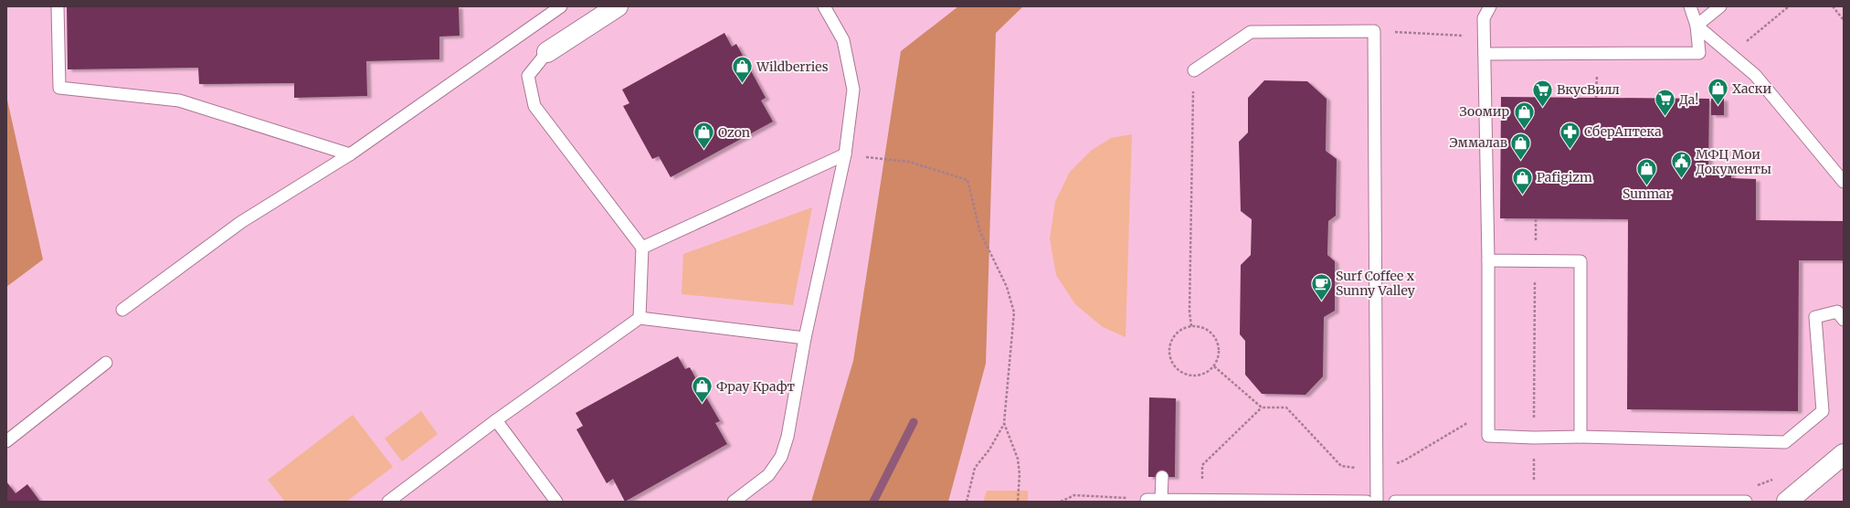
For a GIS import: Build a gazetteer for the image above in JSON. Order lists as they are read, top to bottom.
{
  "places": {
    "shop": [
      "Wildberries",
      "Хаски",
      "Зоомир",
      "Ozon",
      "Эммалав",
      "Sunmar",
      "Pafigizm",
      "Фрау Крафт"
    ],
    "supermarket": ["ВкусВилл", "Да!"],
    "pharmacy": ["СберАптека"],
    "public building": ["МФЦ Мои Документы"],
    "cafe": ["Surf Coffee x Sunny Valley"]
  }
}
